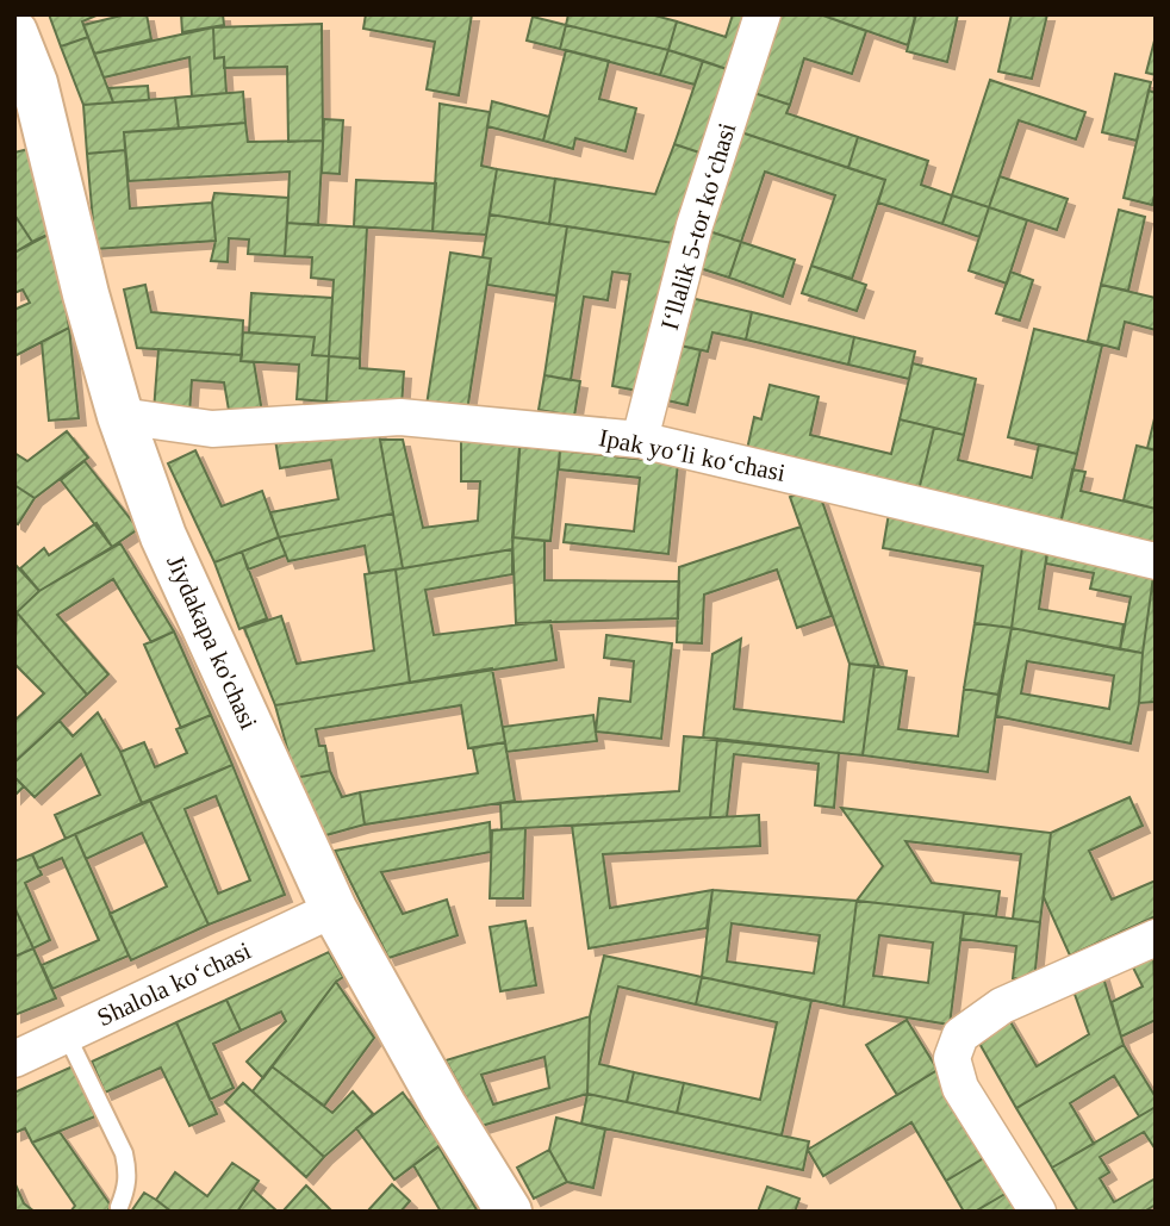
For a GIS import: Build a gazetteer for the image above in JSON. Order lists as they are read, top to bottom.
{
  "streets": {
    "street": [
      "Iʻllalik 5-tor koʻchasi",
      "Ipak yoʻli koʻchasi",
      "Jiydakapa ko'chasi",
      "Shalola koʻchasi"
    ]
  },
  "crossings": [
    ["Iʻllalik 5-tor koʻchasi", "Ipak yoʻli koʻchasi"],
    ["Ipak yoʻli koʻchasi", "Jiydakapa ko'chasi"],
    ["Jiydakapa ko'chasi", "Shalola koʻchasi"]
  ]
}
